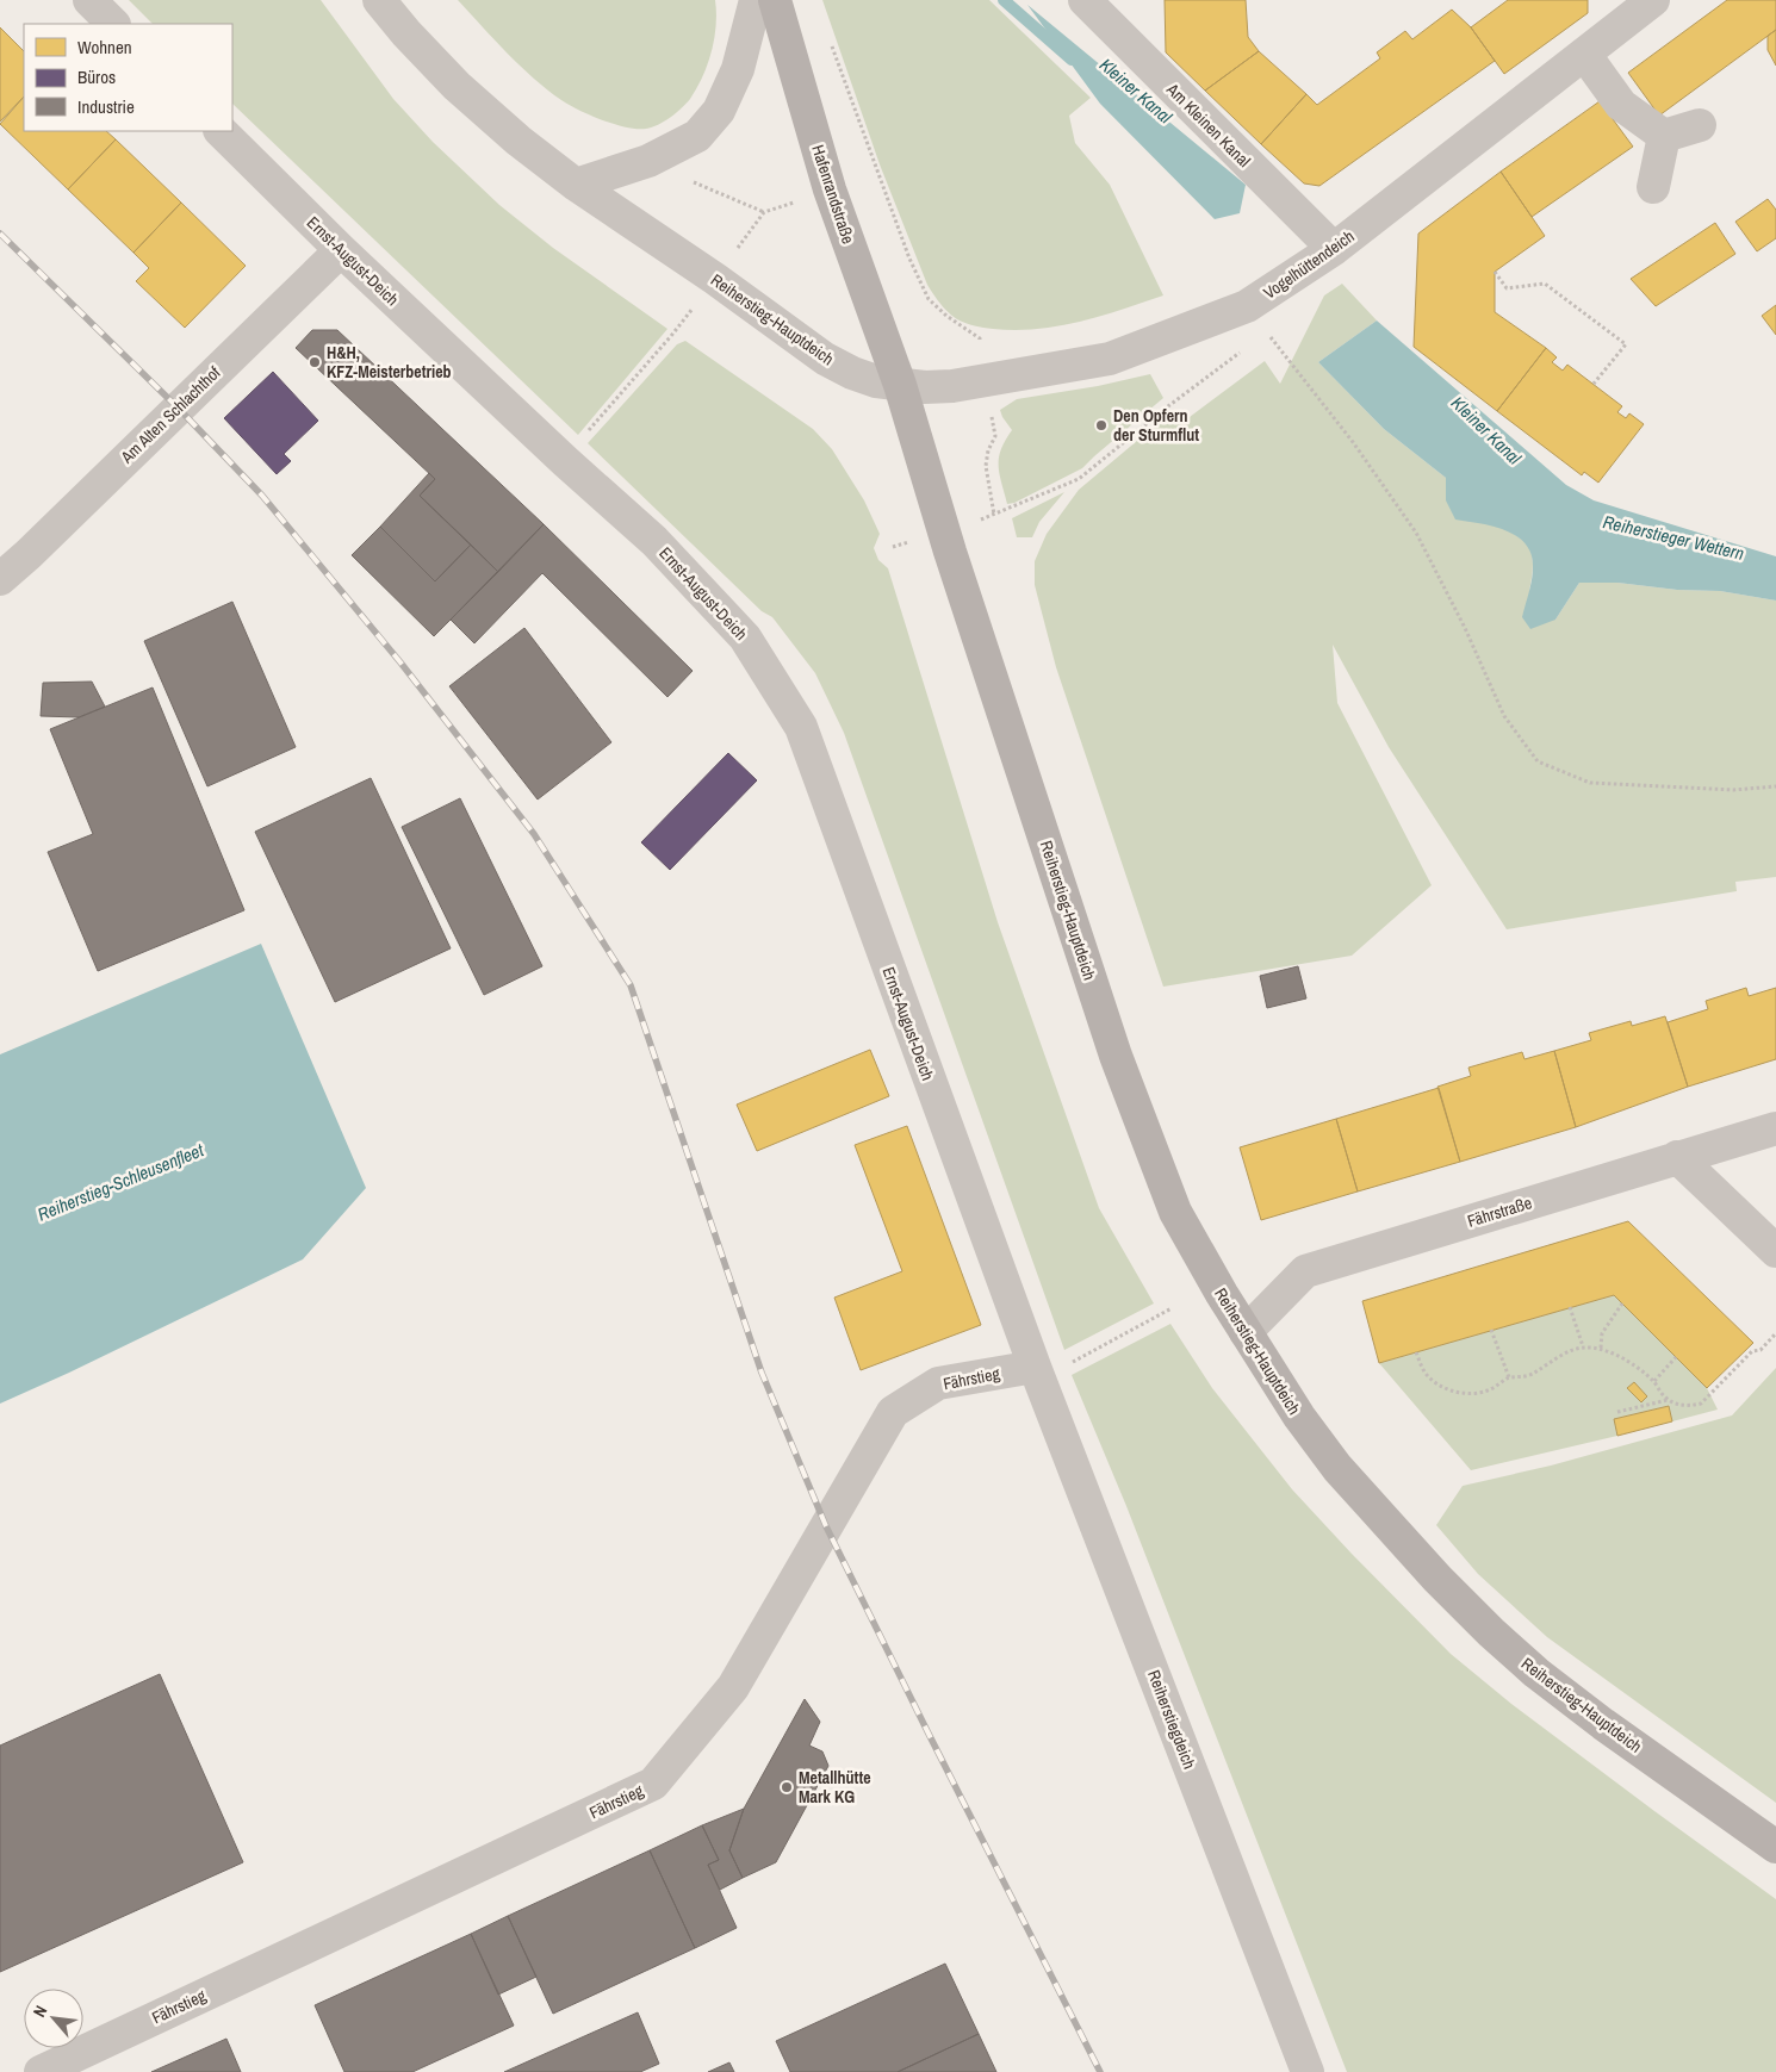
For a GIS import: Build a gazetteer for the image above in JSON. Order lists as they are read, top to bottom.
{
  "streets": {
    "main road": ["Hafenrandstraße", "Reiherstieg-Hauptdeich"],
    "street": [
      "Am Kleinen Kanal",
      "Ernst-August-Deich",
      "Vogelhüttendeich",
      "Am Alten Schlachthof",
      "Fährstraße",
      "Fährstieg",
      "Reiherstiegdeich"
    ]
  },
  "crossings": [
    ["Am Kleinen Kanal", "Vogelhüttendeich"],
    ["Hafenrandstraße", "Vogelhüttendeich"],
    ["Hafenrandstraße", "Reiherstieg-Hauptdeich"],
    ["Ernst-August-Deich", "Am Alten Schlachthof"],
    ["Ernst-August-Deich", "Fährstieg"],
    ["Ernst-August-Deich", "Reiherstiegdeich"],
    ["Vogelhüttendeich", "Reiherstieg-Hauptdeich"],
    ["Reiherstieg-Hauptdeich", "Fährstraße"],
    ["Fährstieg", "Reiherstiegdeich"]
  ],
  "water": ["Kleiner Kanal", "Reiherstieger Wettern", "Reiherstieg-Schleusenfleet"],
  "places": ["H&H, KFZ-Meisterbetrieb", "Den Opfern der Sturmflut", "Metallhütte Mark KG"],
  "legend": ["Wohnen", "Büros", "Industrie"],
  "north": "top left"
}
